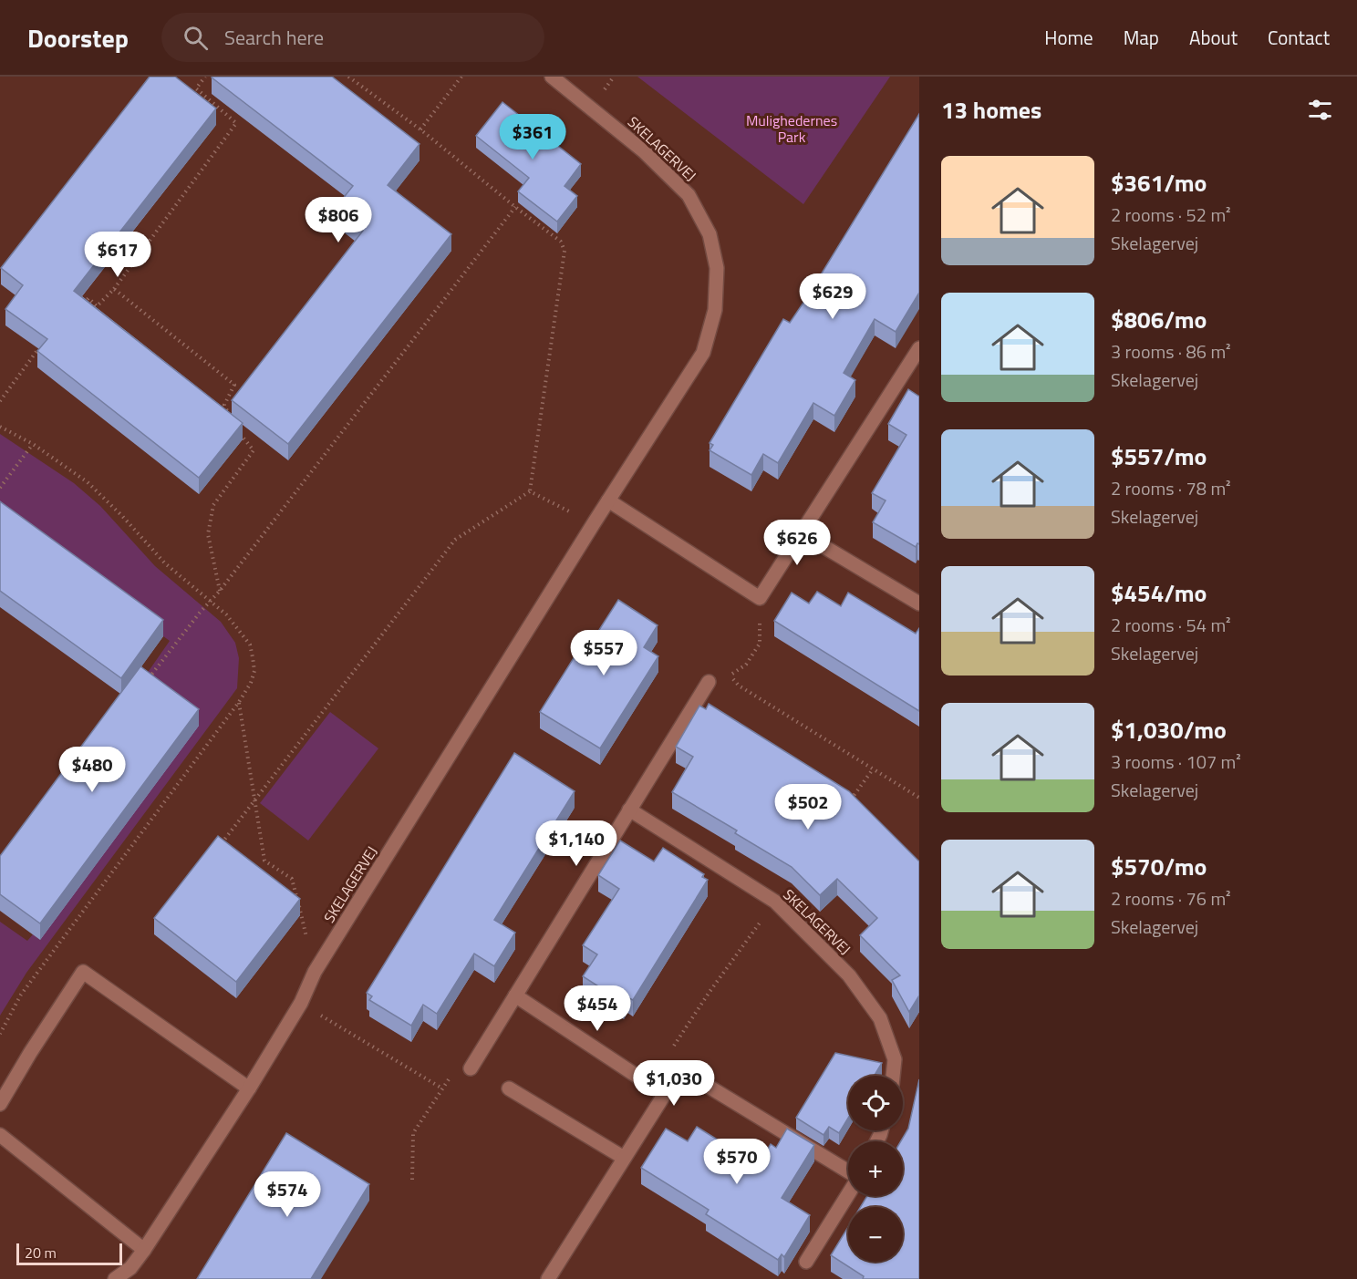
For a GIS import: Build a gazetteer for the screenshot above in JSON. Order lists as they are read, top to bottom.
{
  "streets": {
    "street": ["SKELAGERVEJ"]
  },
  "parks": ["Mulighedernes Park"],
  "scale_bar": "20 m",
  "page": {
    "header": "Doorstep",
    "search": "Search here",
    "nav": [
      "Home",
      "Map",
      "About",
      "Contact"
    ],
    "heading": "13 homes",
    "price": [
      "$361",
      "$806",
      "$617",
      "$629",
      "$626",
      "$557",
      "$480",
      "$502",
      "$1,140",
      "$454",
      "$1,030",
      "$570",
      "$574"
    ],
    "list": [
      {
        "name": "$361/mo",
        "note": "2 rooms · 52 m² · Skelagervej"
      },
      {
        "name": "$806/mo",
        "note": "3 rooms · 86 m² · Skelagervej"
      },
      {
        "name": "$557/mo",
        "note": "2 rooms · 78 m² · Skelagervej"
      },
      {
        "name": "$454/mo",
        "note": "2 rooms · 54 m² · Skelagervej"
      },
      {
        "name": "$1,030/mo",
        "note": "3 rooms · 107 m² · Skelagervej"
      },
      {
        "name": "$570/mo",
        "note": "2 rooms · 76 m² · Skelagervej"
      }
    ],
    "map_buttons": ["+", "−"],
    "scale": "20 m"
  }
}
